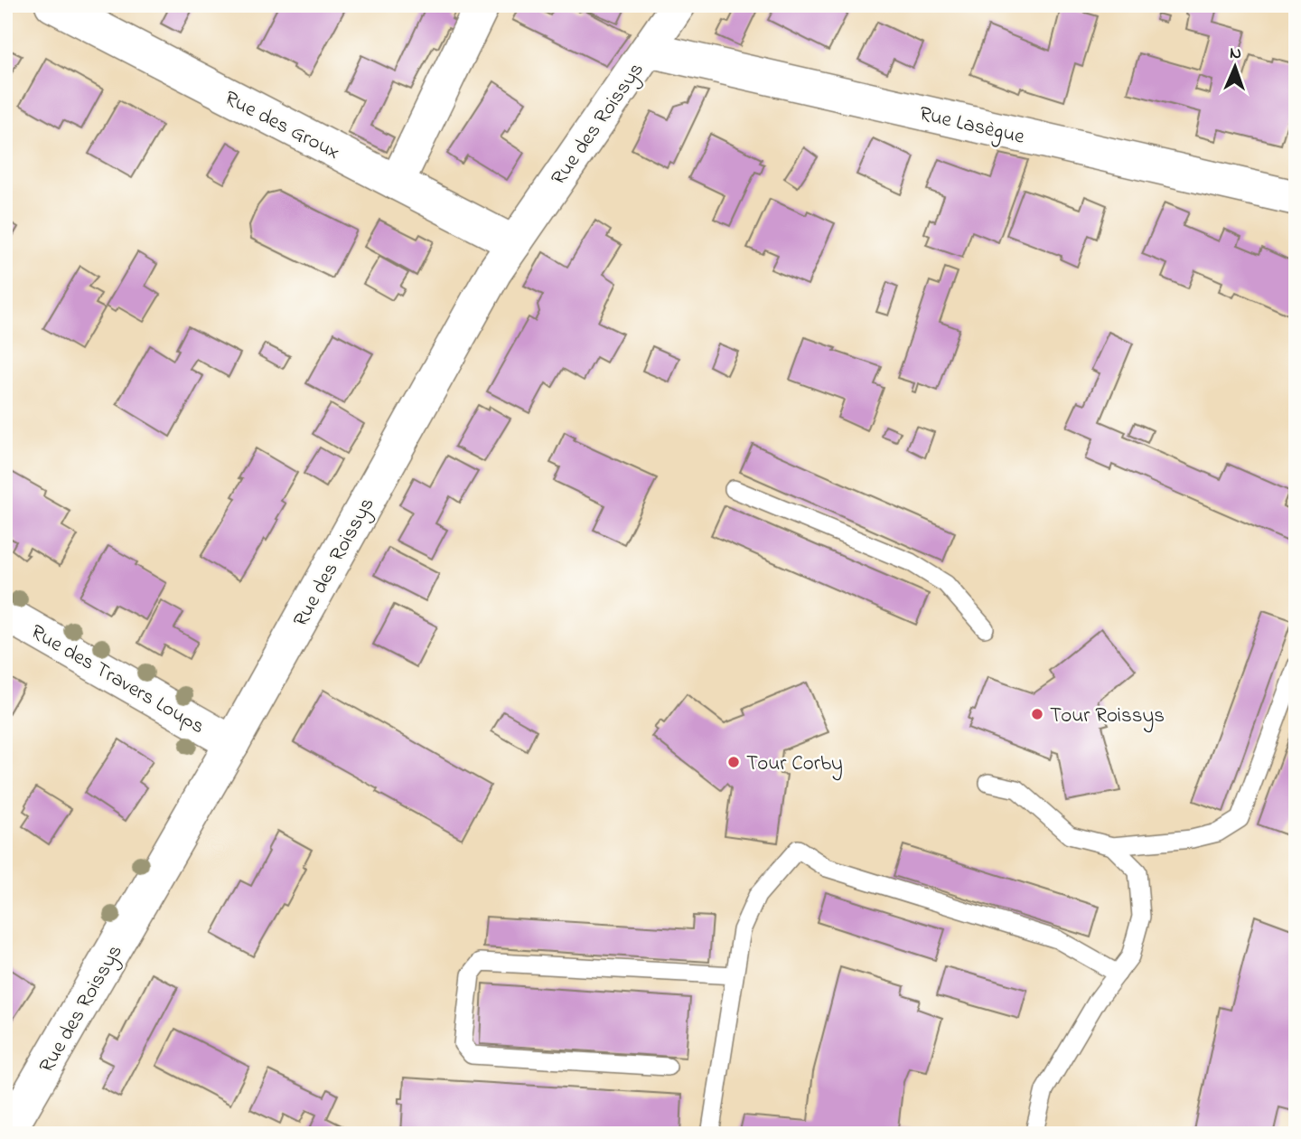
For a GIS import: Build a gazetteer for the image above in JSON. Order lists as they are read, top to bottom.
{
  "streets": {
    "street": [
      "Rue des Roissys",
      "Rue des Groux",
      "Rue Lasègue",
      "Rue des Travers Loups"
    ]
  },
  "crossings": [
    ["Rue des Roissys", "Rue des Groux"],
    ["Rue des Roissys", "Rue Lasègue"],
    ["Rue des Roissys", "Rue des Travers Loups"]
  ],
  "places": ["Tour Roissys", "Tour Corby"],
  "north": "top"
}
